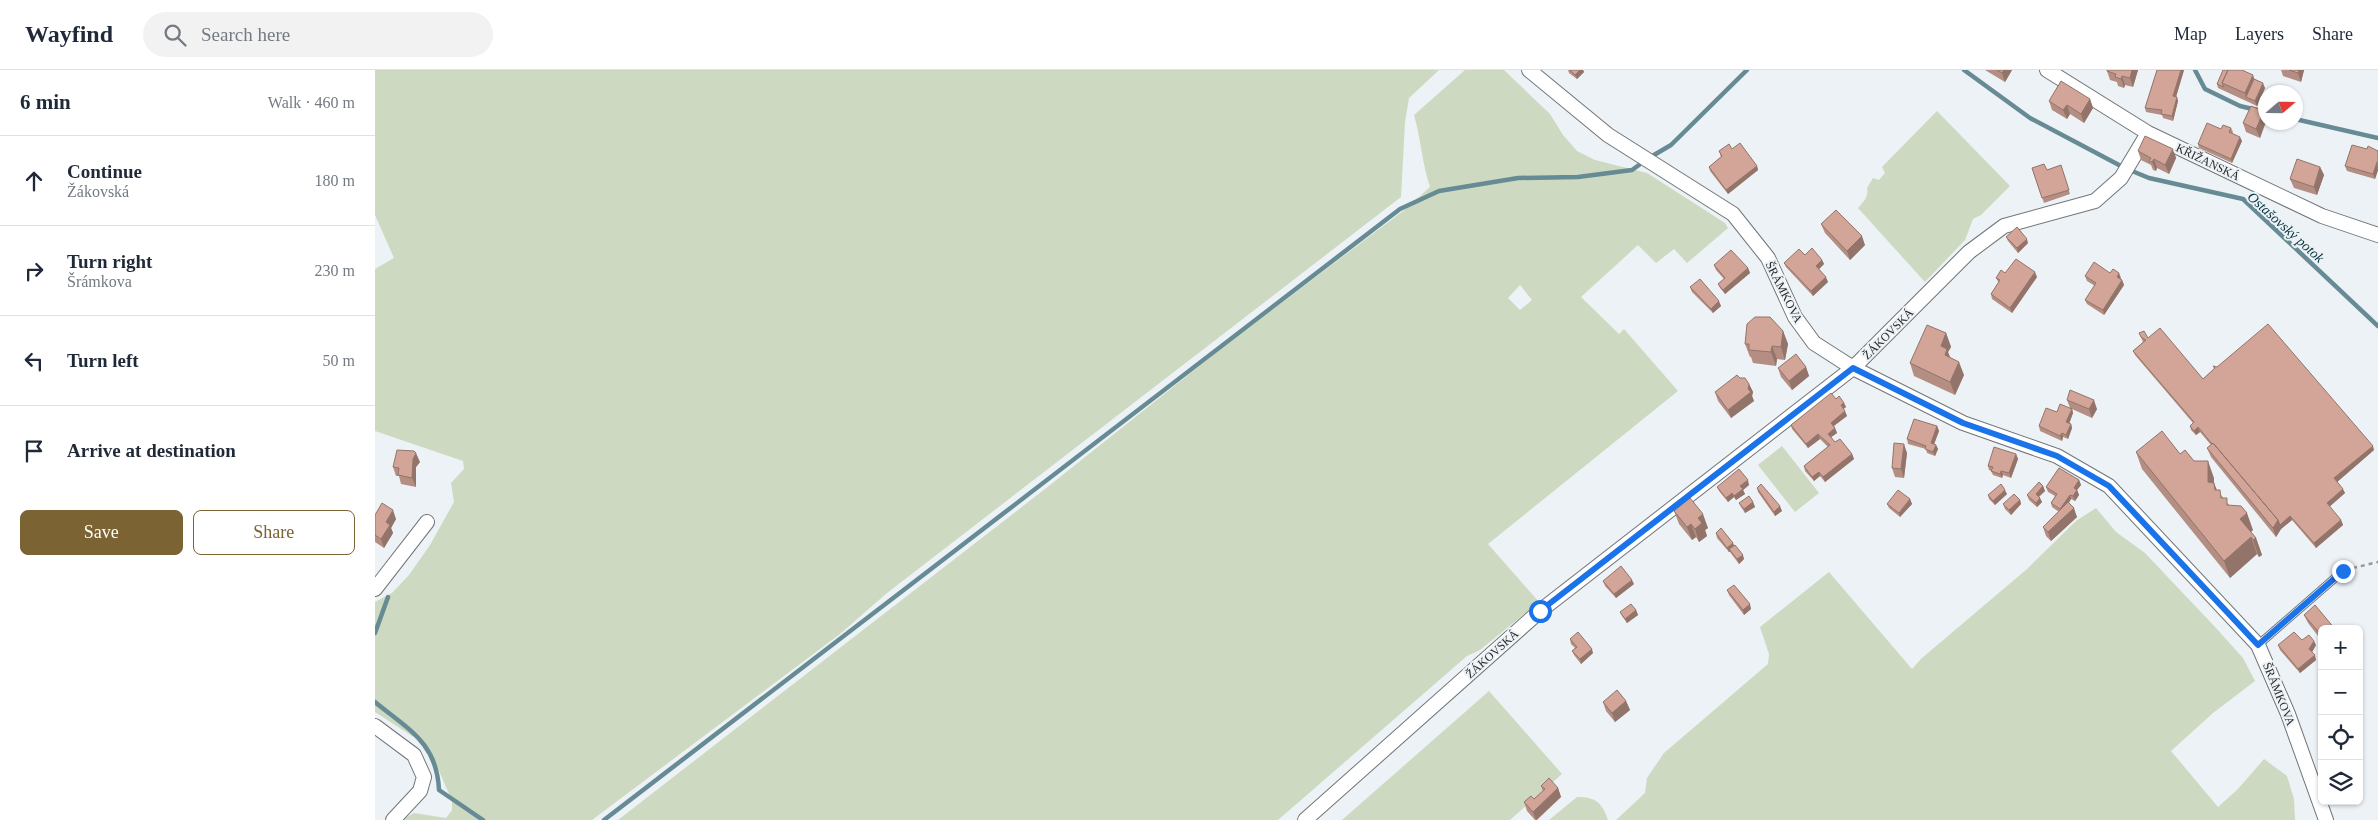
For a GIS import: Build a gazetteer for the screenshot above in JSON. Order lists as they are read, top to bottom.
{
  "streets": {
    "street": ["KŘIŽANSKÁ", "ŠRÁMKOVA", "ŽÁKOVSKÁ"]
  },
  "crossings": [
    ["KŘIŽANSKÁ", "ŽÁKOVSKÁ"],
    ["ŠRÁMKOVA", "ŽÁKOVSKÁ"]
  ],
  "water": ["Ostašovský potok"],
  "north": "right",
  "page": {
    "header": "Wayfind",
    "search": "Search here",
    "nav": ["Map", "Layers", "Share"],
    "heading": ["6 min", "Walk · 460 m"],
    "list": [
      ["Continue", "Žákovská", "180 m"],
      ["Turn right", "Šrámkova", "230 m"],
      ["Turn left", "50 m"],
      "Arrive at destination"
    ],
    "buttons": ["Save", "Share"],
    "map_buttons": ["+", "−"]
  }
}
